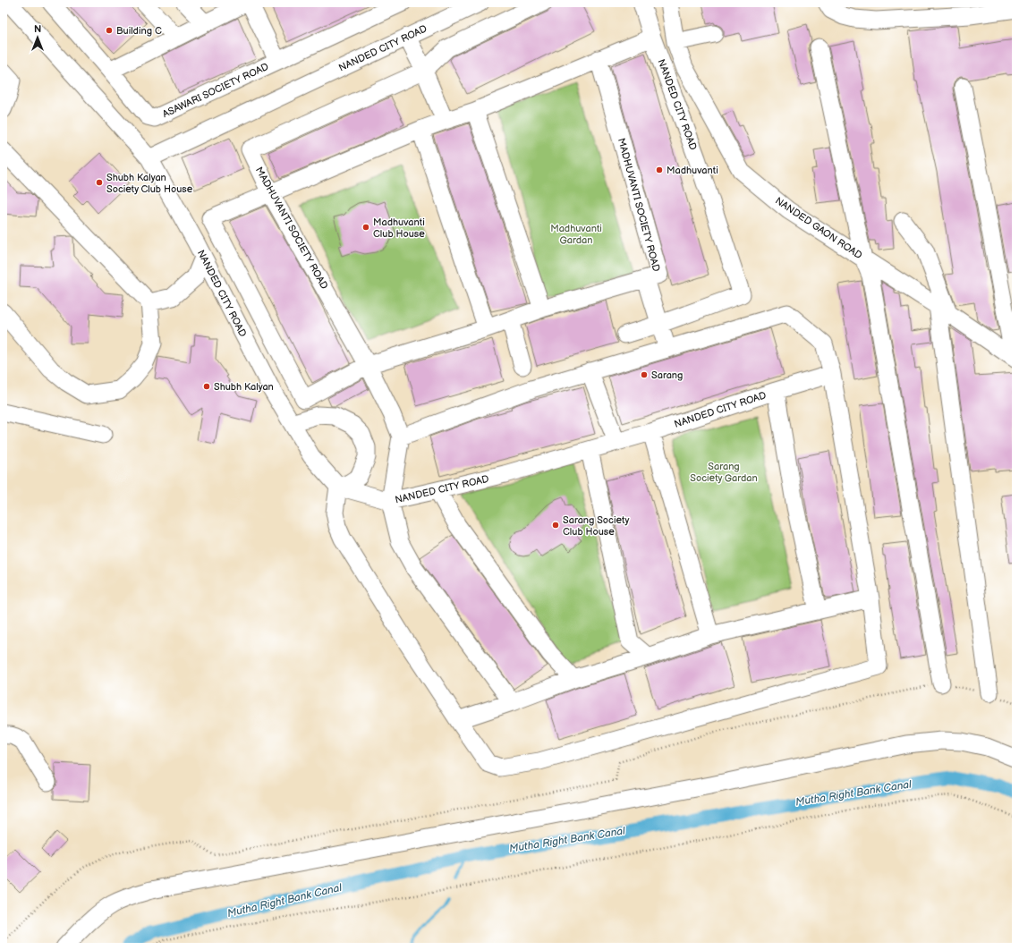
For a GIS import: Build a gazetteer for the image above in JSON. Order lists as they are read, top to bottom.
{
  "streets": {
    "street": [
      "NANDED CITY ROAD",
      "ASAWARI SOCIETY ROAD",
      "MADHUVANTI SOCIETY ROAD",
      "NANDED GAON ROAD"
    ]
  },
  "water": ["Mutha Right Bank Canal"],
  "parks": ["Madhuvanti Gardan", "Sarang Society Gardan"],
  "places": [
    "Building C",
    "Madhuvanti",
    "Shubh Kalyan Society Club House",
    "Madhuvanti Club House",
    "Sarang",
    "Shubh Kalyan",
    "Sarang Society Club House"
  ],
  "north": "top"
}
